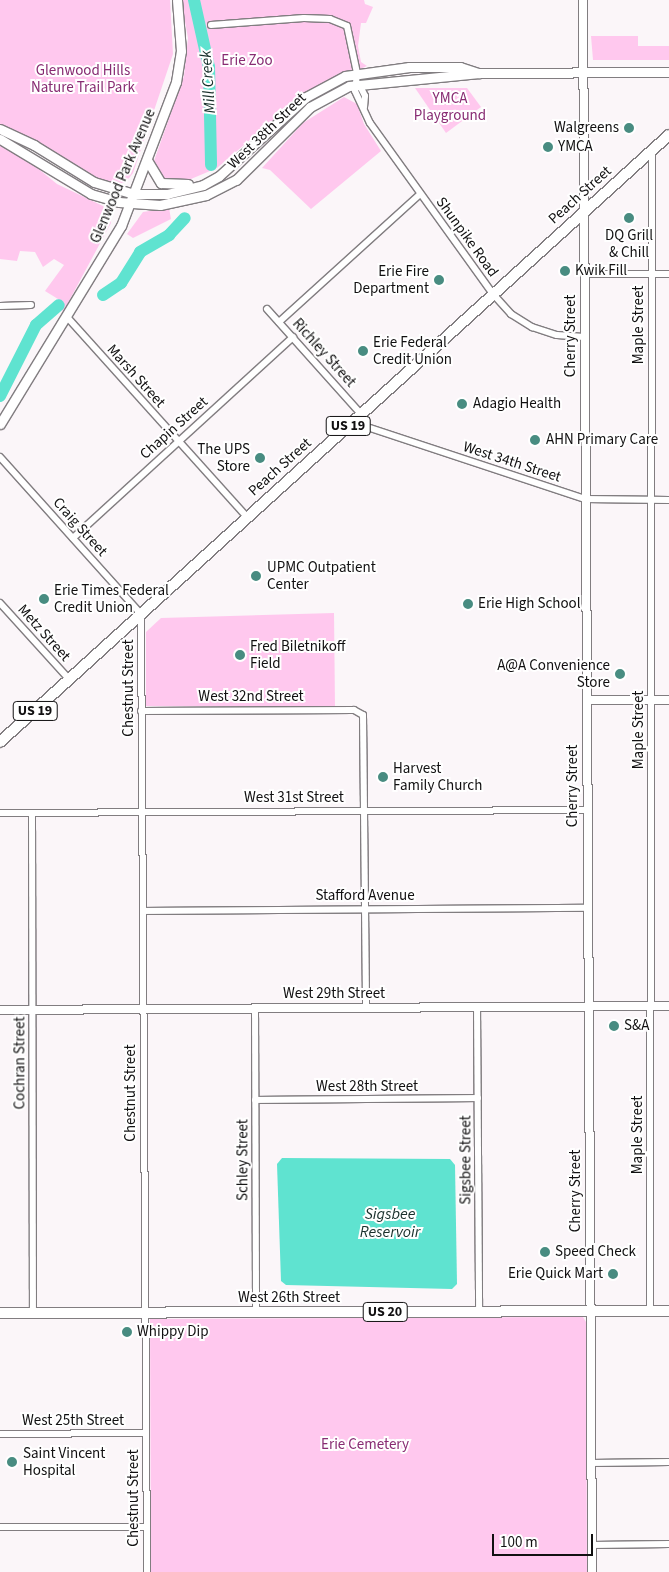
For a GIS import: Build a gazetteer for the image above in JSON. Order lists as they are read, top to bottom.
{
  "streets": {
    "main road": [
      "West 38th Street",
      "Glenwood Park Avenue",
      "Peach Street",
      "US 19",
      "West 26th Street",
      "US 20"
    ],
    "street": [
      "Shunpike Road",
      "Maple Street",
      "Cherry Street",
      "Richley Street",
      "Marsh Street",
      "Chapin Street",
      "West 34th Street",
      "Craig Street",
      "Metz Street",
      "Chestnut Street",
      "West 32nd Street",
      "West 31st Street",
      "Stafford Avenue",
      "West 29th Street",
      "Cochran Street",
      "West 28th Street",
      "Schley Street",
      "Sigsbee Street",
      "West 25th Street"
    ]
  },
  "crossings": [
    ["West 38th Street", "Glenwood Park Avenue"],
    ["West 38th Street", "Shunpike Road"],
    ["West 38th Street", "Cherry Street"],
    ["Glenwood Park Avenue", "Marsh Street"],
    ["Peach Street", "Shunpike Road"],
    ["Peach Street", "Maple Street"],
    ["Peach Street", "Cherry Street"],
    ["Peach Street", "Richley Street"],
    ["Peach Street", "Marsh Street"],
    ["Peach Street", "West 34th Street"],
    ["Peach Street", "Craig Street"],
    ["Peach Street", "Metz Street"],
    ["Peach Street", "Chestnut Street"],
    ["Shunpike Road", "Cherry Street"],
    ["Maple Street", "West 34th Street"],
    ["Maple Street", "West 29th Street"],
    ["Maple Street", "West 26th Street"],
    ["Cherry Street", "West 34th Street"],
    ["Cherry Street", "West 31st Street"],
    ["Cherry Street", "Stafford Avenue"],
    ["Cherry Street", "West 29th Street"],
    ["Cherry Street", "West 26th Street"],
    ["Richley Street", "Chapin Street"],
    ["Marsh Street", "Chapin Street"],
    ["Chapin Street", "Craig Street"],
    ["Craig Street", "Chestnut Street"],
    ["Chestnut Street", "West 32nd Street"],
    ["Chestnut Street", "West 31st Street"],
    ["Chestnut Street", "Stafford Avenue"],
    ["Chestnut Street", "West 29th Street"],
    ["Chestnut Street", "West 26th Street"],
    ["Chestnut Street", "West 25th Street"],
    ["West 32nd Street", "West 31st Street"],
    ["West 31st Street", "Cochran Street"],
    ["West 29th Street", "Cochran Street"],
    ["West 29th Street", "Schley Street"],
    ["West 29th Street", "Sigsbee Street"],
    ["Cochran Street", "West 26th Street"],
    ["West 28th Street", "Schley Street"],
    ["West 28th Street", "Sigsbee Street"],
    ["Schley Street", "West 26th Street"],
    ["Sigsbee Street", "West 26th Street"]
  ],
  "water": ["Mill Creek", "Sigsbee Reservoir"],
  "parks": [
    "Erie Zoo",
    "Glenwood Hills Nature Trail Park",
    "YMCA Playground",
    "Erie Cemetery"
  ],
  "places": [
    "Walgreens",
    "YMCA",
    "DQ Grill & Chill",
    "Kwik Fill",
    "Erie Fire Department",
    "Erie Federal Credit Union",
    "Adagio Health",
    "AHN Primary Care",
    "The UPS Store",
    "UPMC Outpatient Center",
    "Erie Times Federal Credit Union",
    "Erie High School",
    "Fred Biletnikoff Field",
    "A@A Convenience Store",
    "Harvest Family Church",
    "S&A",
    "Speed Check",
    "Erie Quick Mart",
    "Whippy Dip",
    "Saint Vincent Hospital"
  ],
  "scale_bar": "100 m"
}
